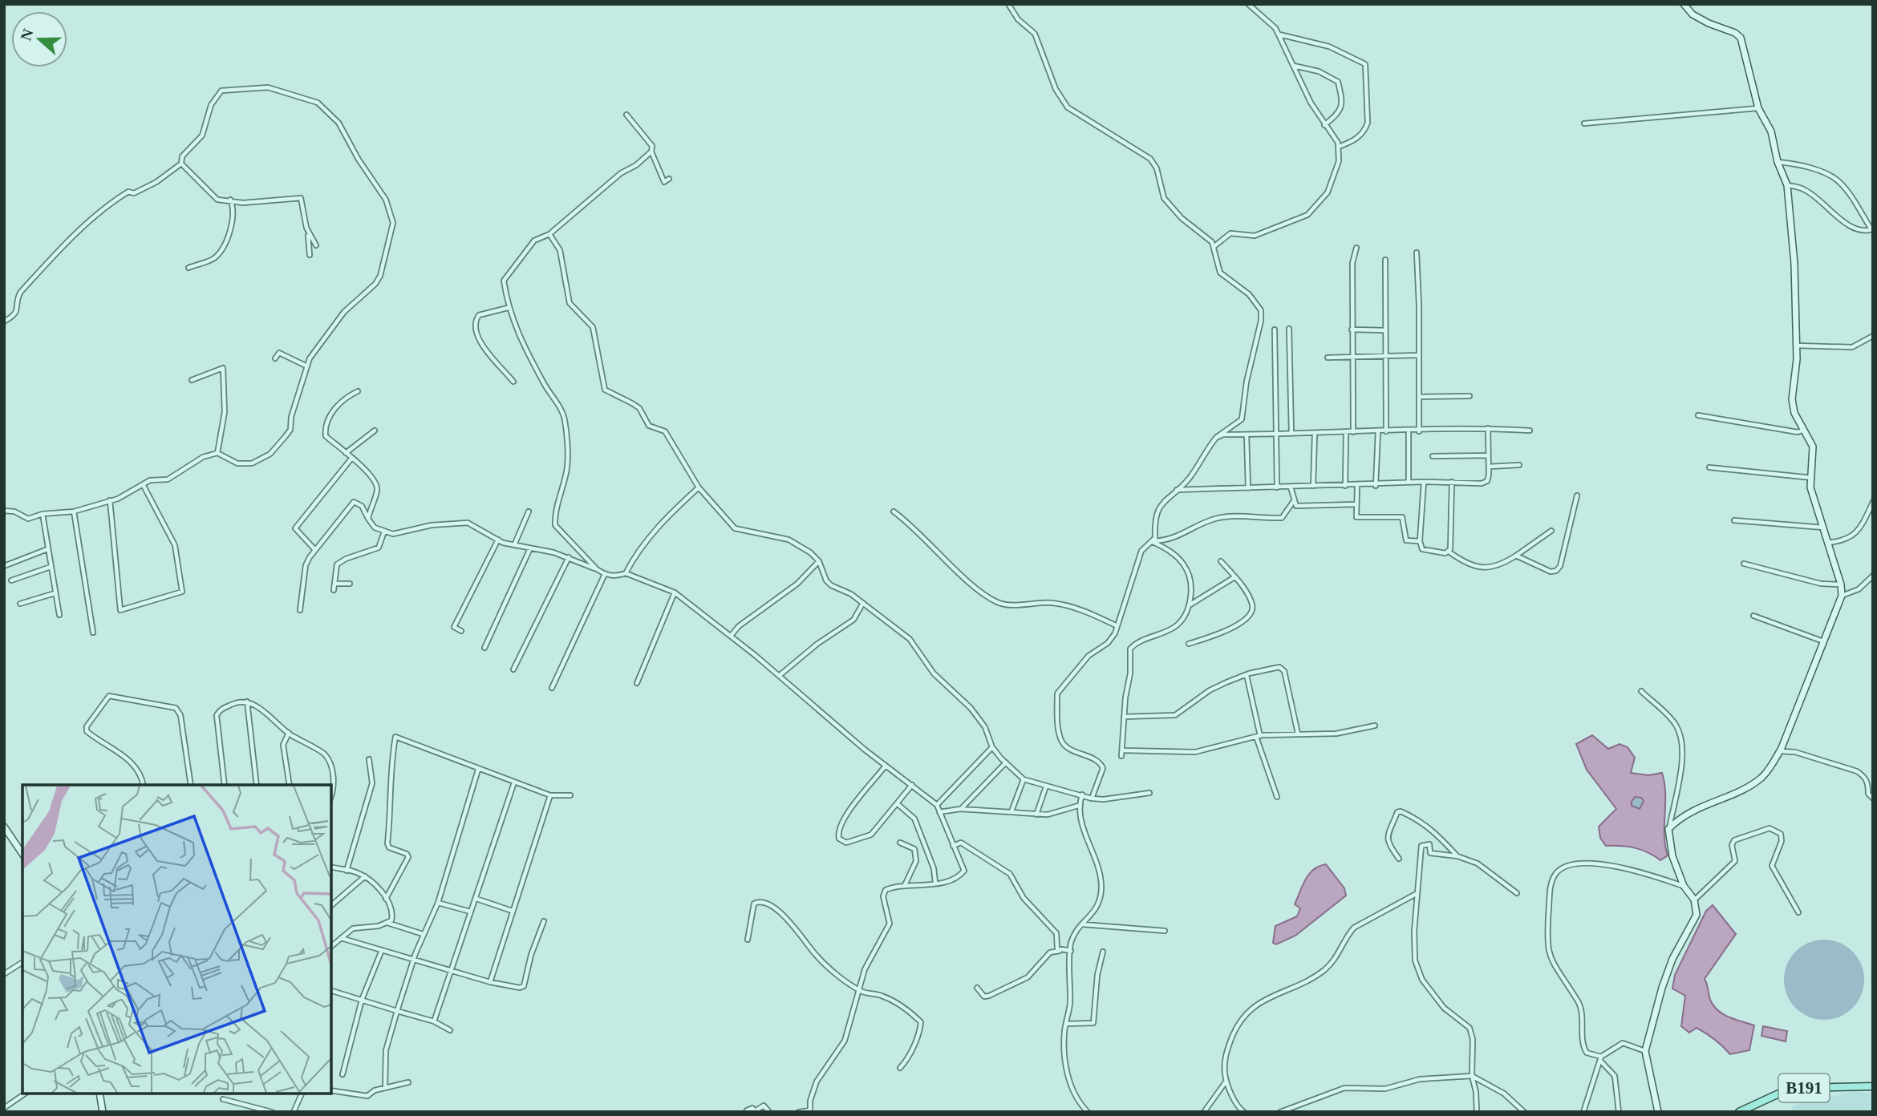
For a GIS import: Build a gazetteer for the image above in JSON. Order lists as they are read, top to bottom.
{
  "streets": {
    "main road": ["B191"]
  },
  "north": "left"
}
